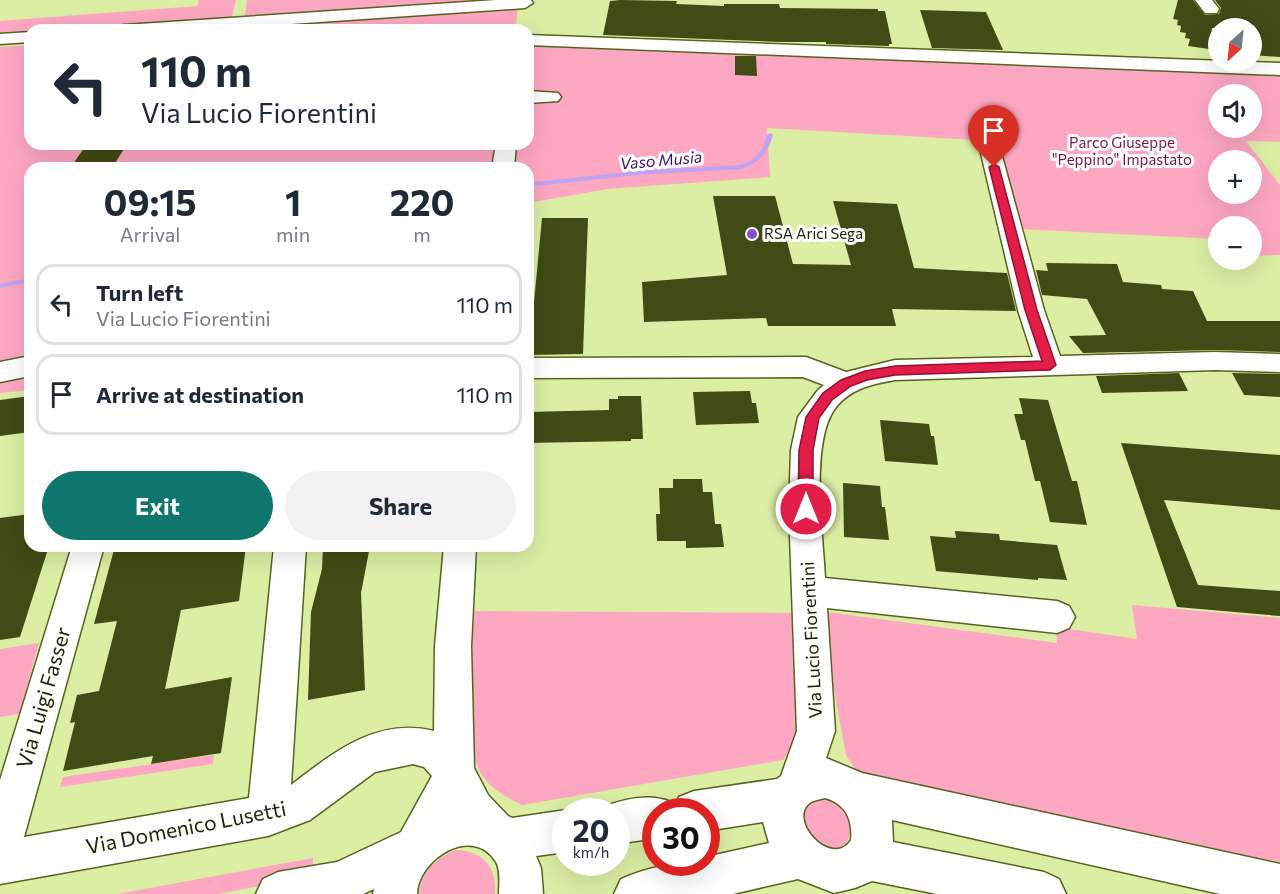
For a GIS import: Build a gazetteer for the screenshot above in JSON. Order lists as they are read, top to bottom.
{
  "streets": {
    "street": ["Via Lucio Fiorentini", "Via Luigi Fasser", "Via Domenico Lusetti"]
  },
  "water": ["Vaso Musia"],
  "parks": ["Parco Giuseppe \"Peppino\" Impastato"],
  "places": ["RSA Arici Sega"],
  "north": "bottom left",
  "page": {
    "map_buttons": ["+", "−"],
    "turn": ["110 m", "Via Lucio Fiorentini"],
    "eta": [
      "09:15",
      "Arrival",
      "1",
      "min",
      "220",
      "m"
    ],
    "list": [
      {
        "name": "Turn left",
        "note": "Via Lucio Fiorentini",
        "value": "110 m"
      },
      {
        "name": "Arrive at destination",
        "value": "110 m"
      }
    ],
    "buttons": ["Exit", "Share"],
    "speed": "20 km/h",
    "limit": "30"
  }
}
